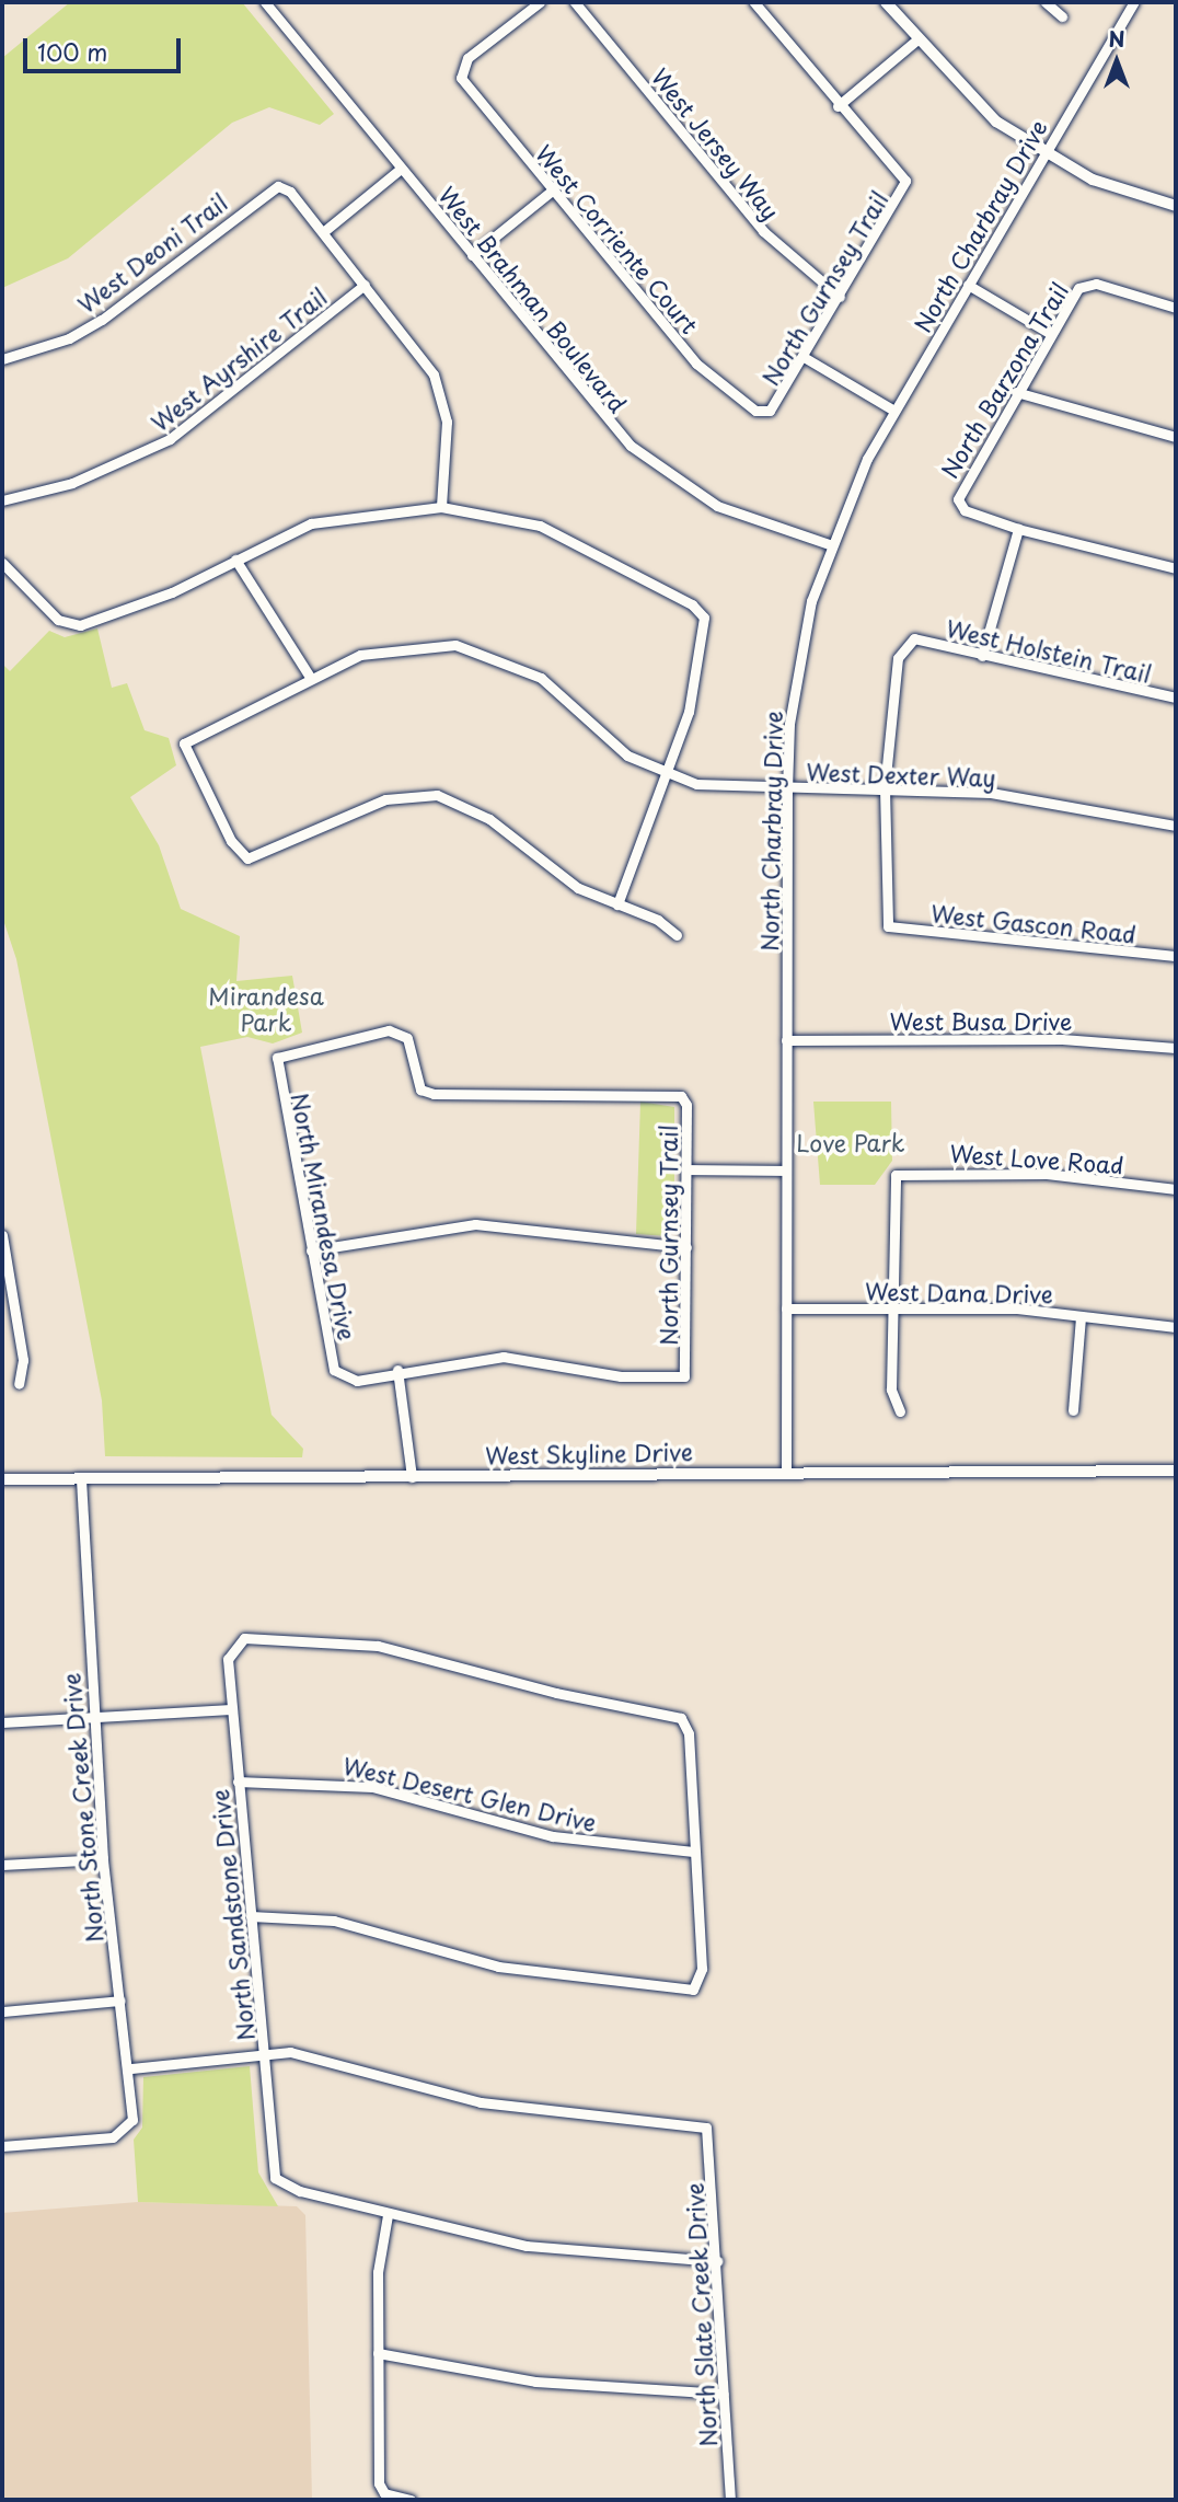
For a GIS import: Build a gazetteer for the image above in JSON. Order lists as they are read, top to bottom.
{
  "streets": {
    "street": [
      "West Jersey Way",
      "North Charbray Drive",
      "West Corriente Court",
      "West Deoni Trail",
      "North Gurnsey Trail",
      "West Brahman Boulevard",
      "West Ayrshire Trail",
      "North Barzona Trail",
      "West Holstein Trail",
      "West Dexter Way",
      "West Gascon Road",
      "West Busa Drive",
      "West Love Road",
      "North Mirandesa Drive",
      "West Dana Drive",
      "West Skyline Drive",
      "West Desert Glen Drive",
      "North Stone Creek Drive",
      "North Sandstone Drive",
      "North Slate Creek Drive"
    ]
  },
  "crossings": [
    ["West Jersey Way", "North Gurnsey Trail"],
    ["North Charbray Drive", "West Brahman Boulevard"],
    ["North Charbray Drive", "West Dexter Way"],
    ["North Charbray Drive", "West Busa Drive"],
    ["North Charbray Drive", "West Dana Drive"],
    ["North Charbray Drive", "West Skyline Drive"],
    ["West Corriente Court", "North Gurnsey Trail"],
    ["North Gurnsey Trail", "North Mirandesa Drive"],
    ["West Holstein Trail", "West Dexter Way"],
    ["West Holstein Trail", "West Gascon Road"],
    ["West Dexter Way", "West Gascon Road"],
    ["West Love Road", "West Dana Drive"],
    ["West Skyline Drive", "North Stone Creek Drive"],
    ["West Desert Glen Drive", "North Sandstone Drive"],
    ["North Sandstone Drive", "North Slate Creek Drive"]
  ],
  "parks": ["Mirandesa Park", "Love Park"],
  "scale_bar": "100 m",
  "north": "top"
}
